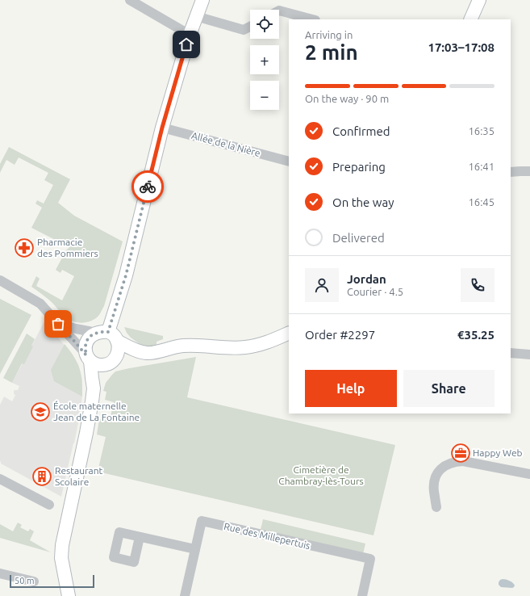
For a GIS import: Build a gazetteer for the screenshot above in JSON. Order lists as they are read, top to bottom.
{
  "streets": {
    "street": ["Allée de la Nière", "Rue des Millepertuis"]
  },
  "parks": ["Cimetière de Chambray-lès-Tours"],
  "places": {
    "pharmacy": ["Pharmacie des Pommiers"],
    "school or university": ["École maternelle Jean de La Fontaine"],
    "office": ["Happy Web"],
    "building": ["Restaurant Scolaire"]
  },
  "scale_bar": "50 m",
  "page": {
    "map_buttons": ["+", "−"],
    "heading": ["2 min", "Arriving in", "17:03–17:08"],
    "panel": [
      "Jordan",
      "Courier · 4.5",
      "Order #2297",
      "€35.25"
    ],
    "bar": "On the way · 90 m",
    "list": [
      ["Confirmed", "16:35"],
      ["Preparing", "16:41"],
      ["On the way", "16:45"],
      "Delivered"
    ],
    "buttons": ["Help", "Share"],
    "scale": "50 m"
  }
}
